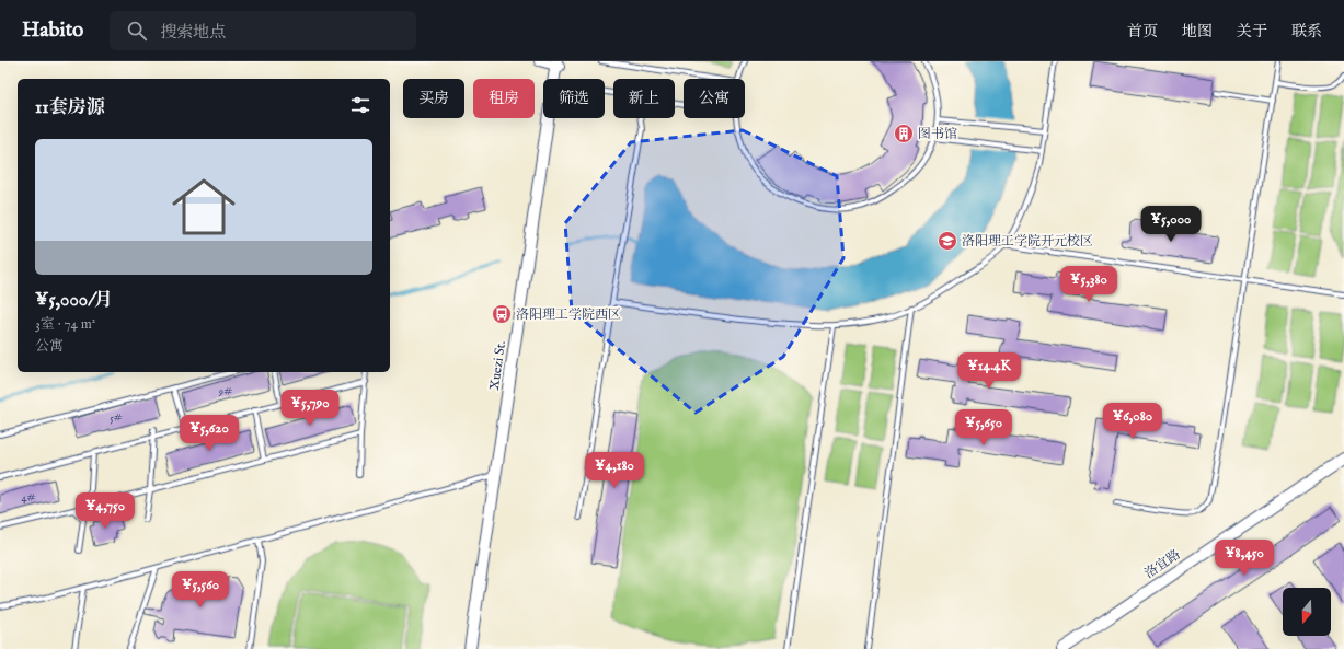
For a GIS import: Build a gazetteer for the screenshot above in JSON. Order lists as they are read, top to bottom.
{
  "streets": {
    "street": ["Xuezi St.", "洛宜路"]
  },
  "places": {
    "building": ["图书馆"],
    "school or university": ["洛阳理工学院开元校区"],
    "bus stop": ["洛阳理工学院西区"]
  },
  "house_numbers": ["9#", "5#", "4#"],
  "north": "bottom",
  "page": {
    "header": "Habito",
    "search": "搜索地点",
    "nav": [
      "首页",
      "地图",
      "关于",
      "联系"
    ],
    "chip": [
      "买房",
      "租房",
      "筛选",
      "新上",
      "公寓"
    ],
    "heading": "11套房源",
    "list": [
      {
        "name": "¥5,000/月",
        "note": "3室 · 74 m² · 公寓"
      }
    ],
    "price": [
      "¥5,000",
      "¥5,380",
      "¥14.4K",
      "¥5,790",
      "¥6,080",
      "¥5,650",
      "¥5,620",
      "¥4,180",
      "¥4,750",
      "¥8,450",
      "¥5,560"
    ]
  }
}
